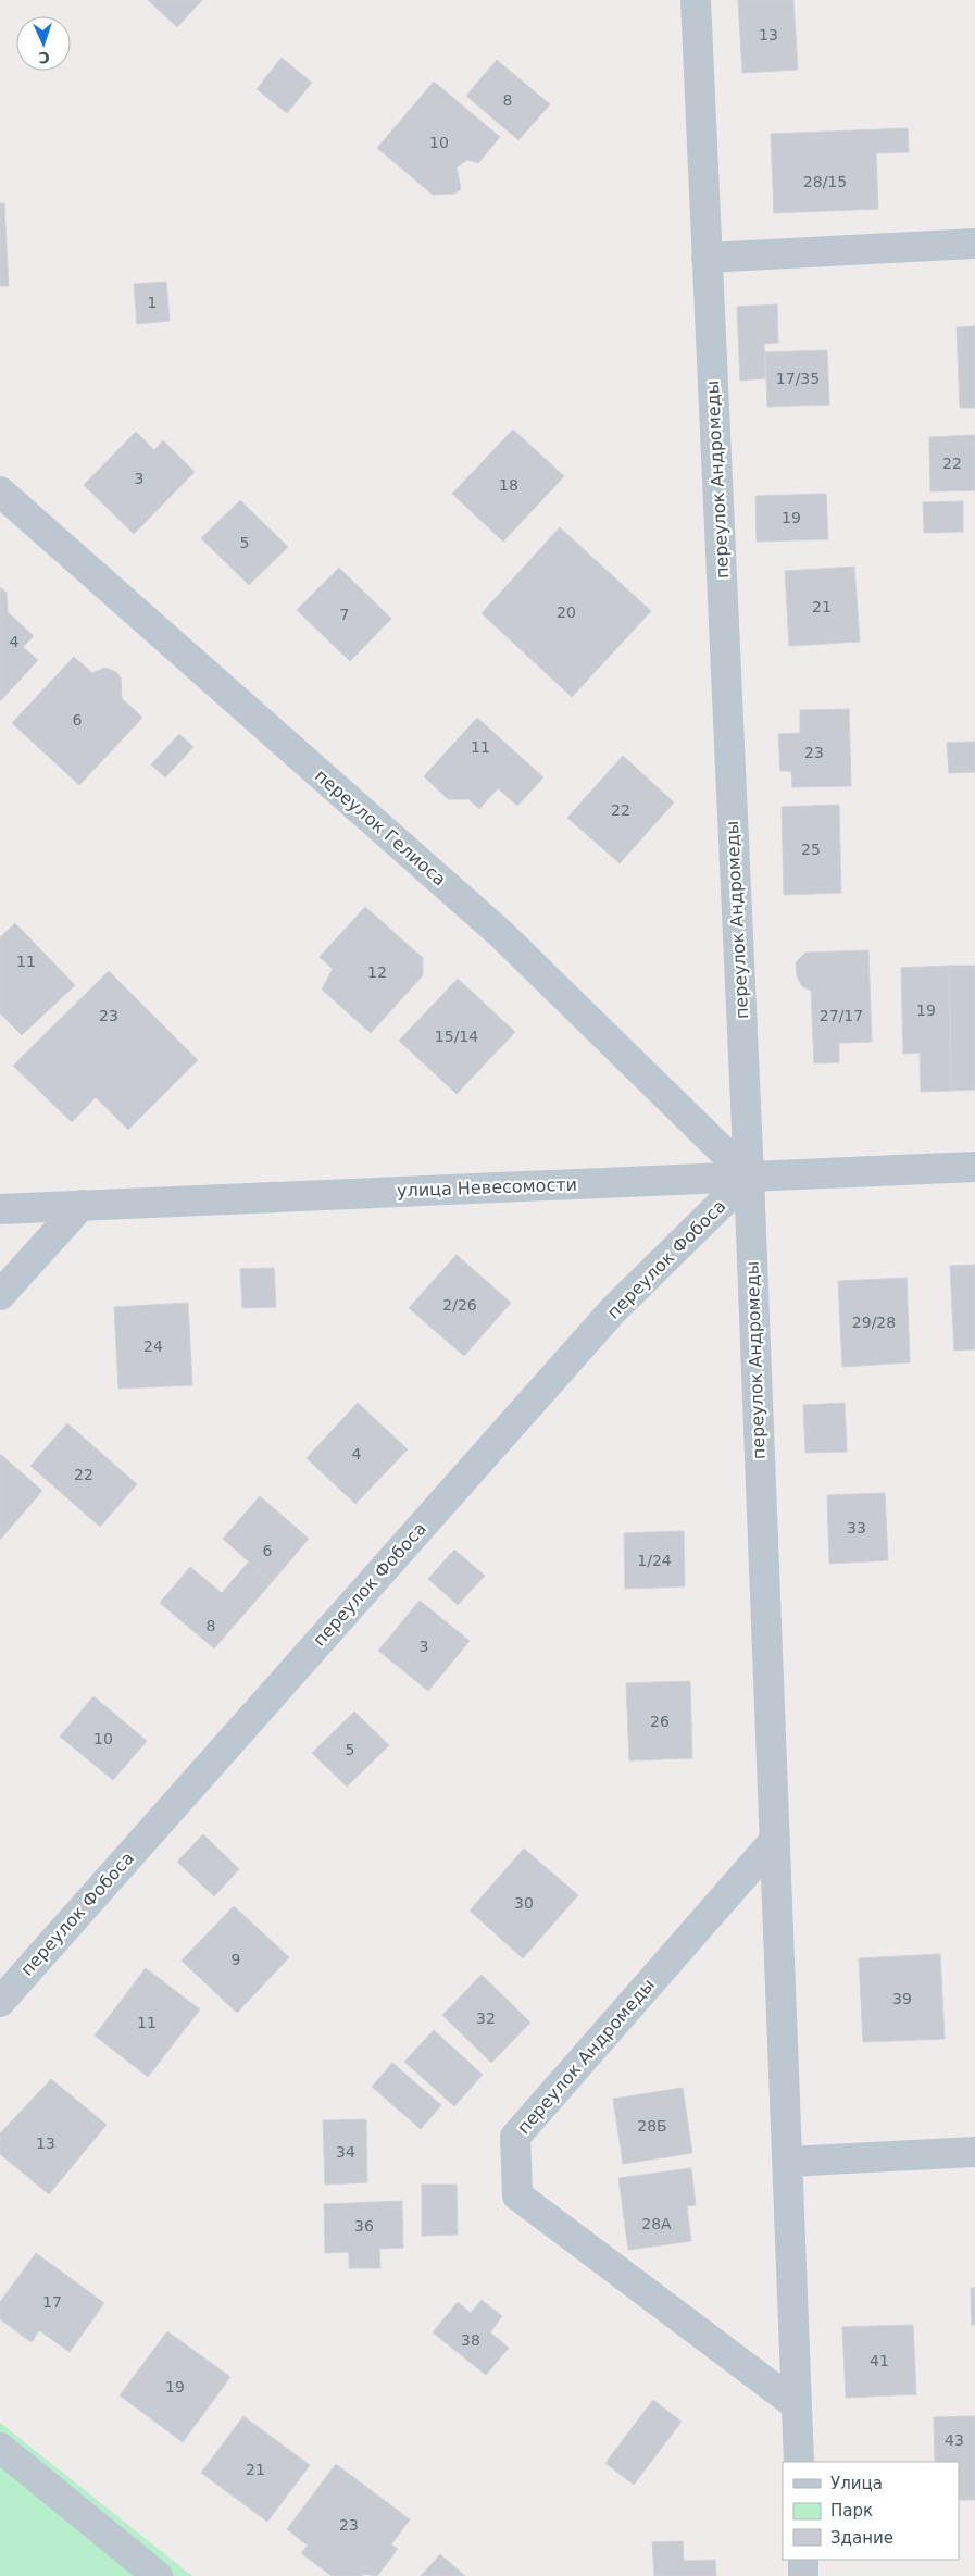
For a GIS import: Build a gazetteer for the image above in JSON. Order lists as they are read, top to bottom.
{
  "streets": {
    "street": [
      "переулок Андромеды",
      "переулок Гелиоса",
      "улица Невесомости",
      "переулок Фобоса"
    ]
  },
  "crossings": [
    ["переулок Андромеды", "переулок Гелиоса"],
    ["переулок Андромеды", "улица Невесомости"],
    ["переулок Андромеды", "переулок Фобоса"],
    ["переулок Гелиоса", "улица Невесомости"],
    ["переулок Гелиоса", "переулок Фобоса"],
    ["улица Невесомости", "переулок Фобоса"]
  ],
  "house_numbers": [
    "13",
    "8",
    "10",
    "28/15",
    "1",
    "17/35",
    "22",
    "3",
    "18",
    "19",
    "5",
    "21",
    "20",
    "7",
    "4",
    "6",
    "11",
    "23",
    "22",
    "25",
    "11",
    "12",
    "19",
    "23",
    "27/17",
    "15/14",
    "2/26",
    "29/28",
    "24",
    "4",
    "22",
    "33",
    "6",
    "1/24",
    "8",
    "3",
    "26",
    "10",
    "5",
    "30",
    "9",
    "39",
    "32",
    "11",
    "28Б",
    "13",
    "34",
    "28А",
    "36",
    "17",
    "38",
    "41",
    "19",
    "43",
    "21",
    "23"
  ],
  "legend": ["Улица", "Парк", "Здание"],
  "north": "bottom"
}
